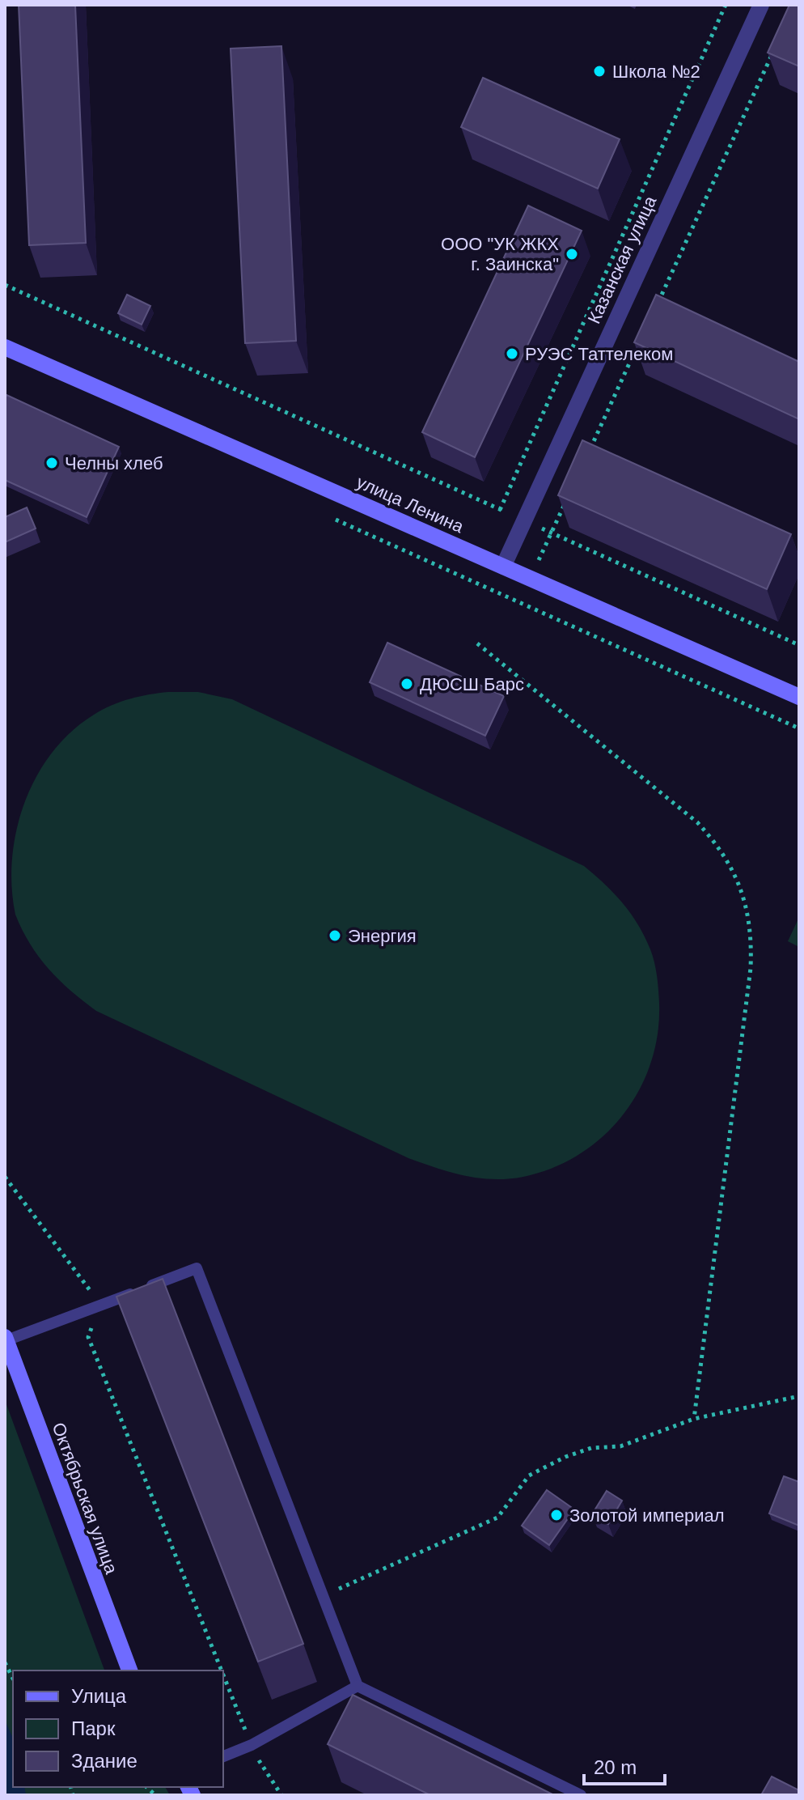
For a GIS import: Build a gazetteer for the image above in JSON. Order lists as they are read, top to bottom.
{
  "streets": {
    "street": ["Казанская улица", "улица Ленина", "Октябрьская улица"]
  },
  "crossings": [
    ["Казанская улица", "улица Ленина"]
  ],
  "places": [
    "Школа №2",
    "ООО \"УК ЖКХ г. Заинска\"",
    "РУЭС Таттелеком",
    "Челны хлеб",
    "ДЮСШ Барс",
    "Энергия",
    "Золотой империал"
  ],
  "legend": ["Улица", "Парк", "Здание"],
  "scale_bar": "20 m"
}
